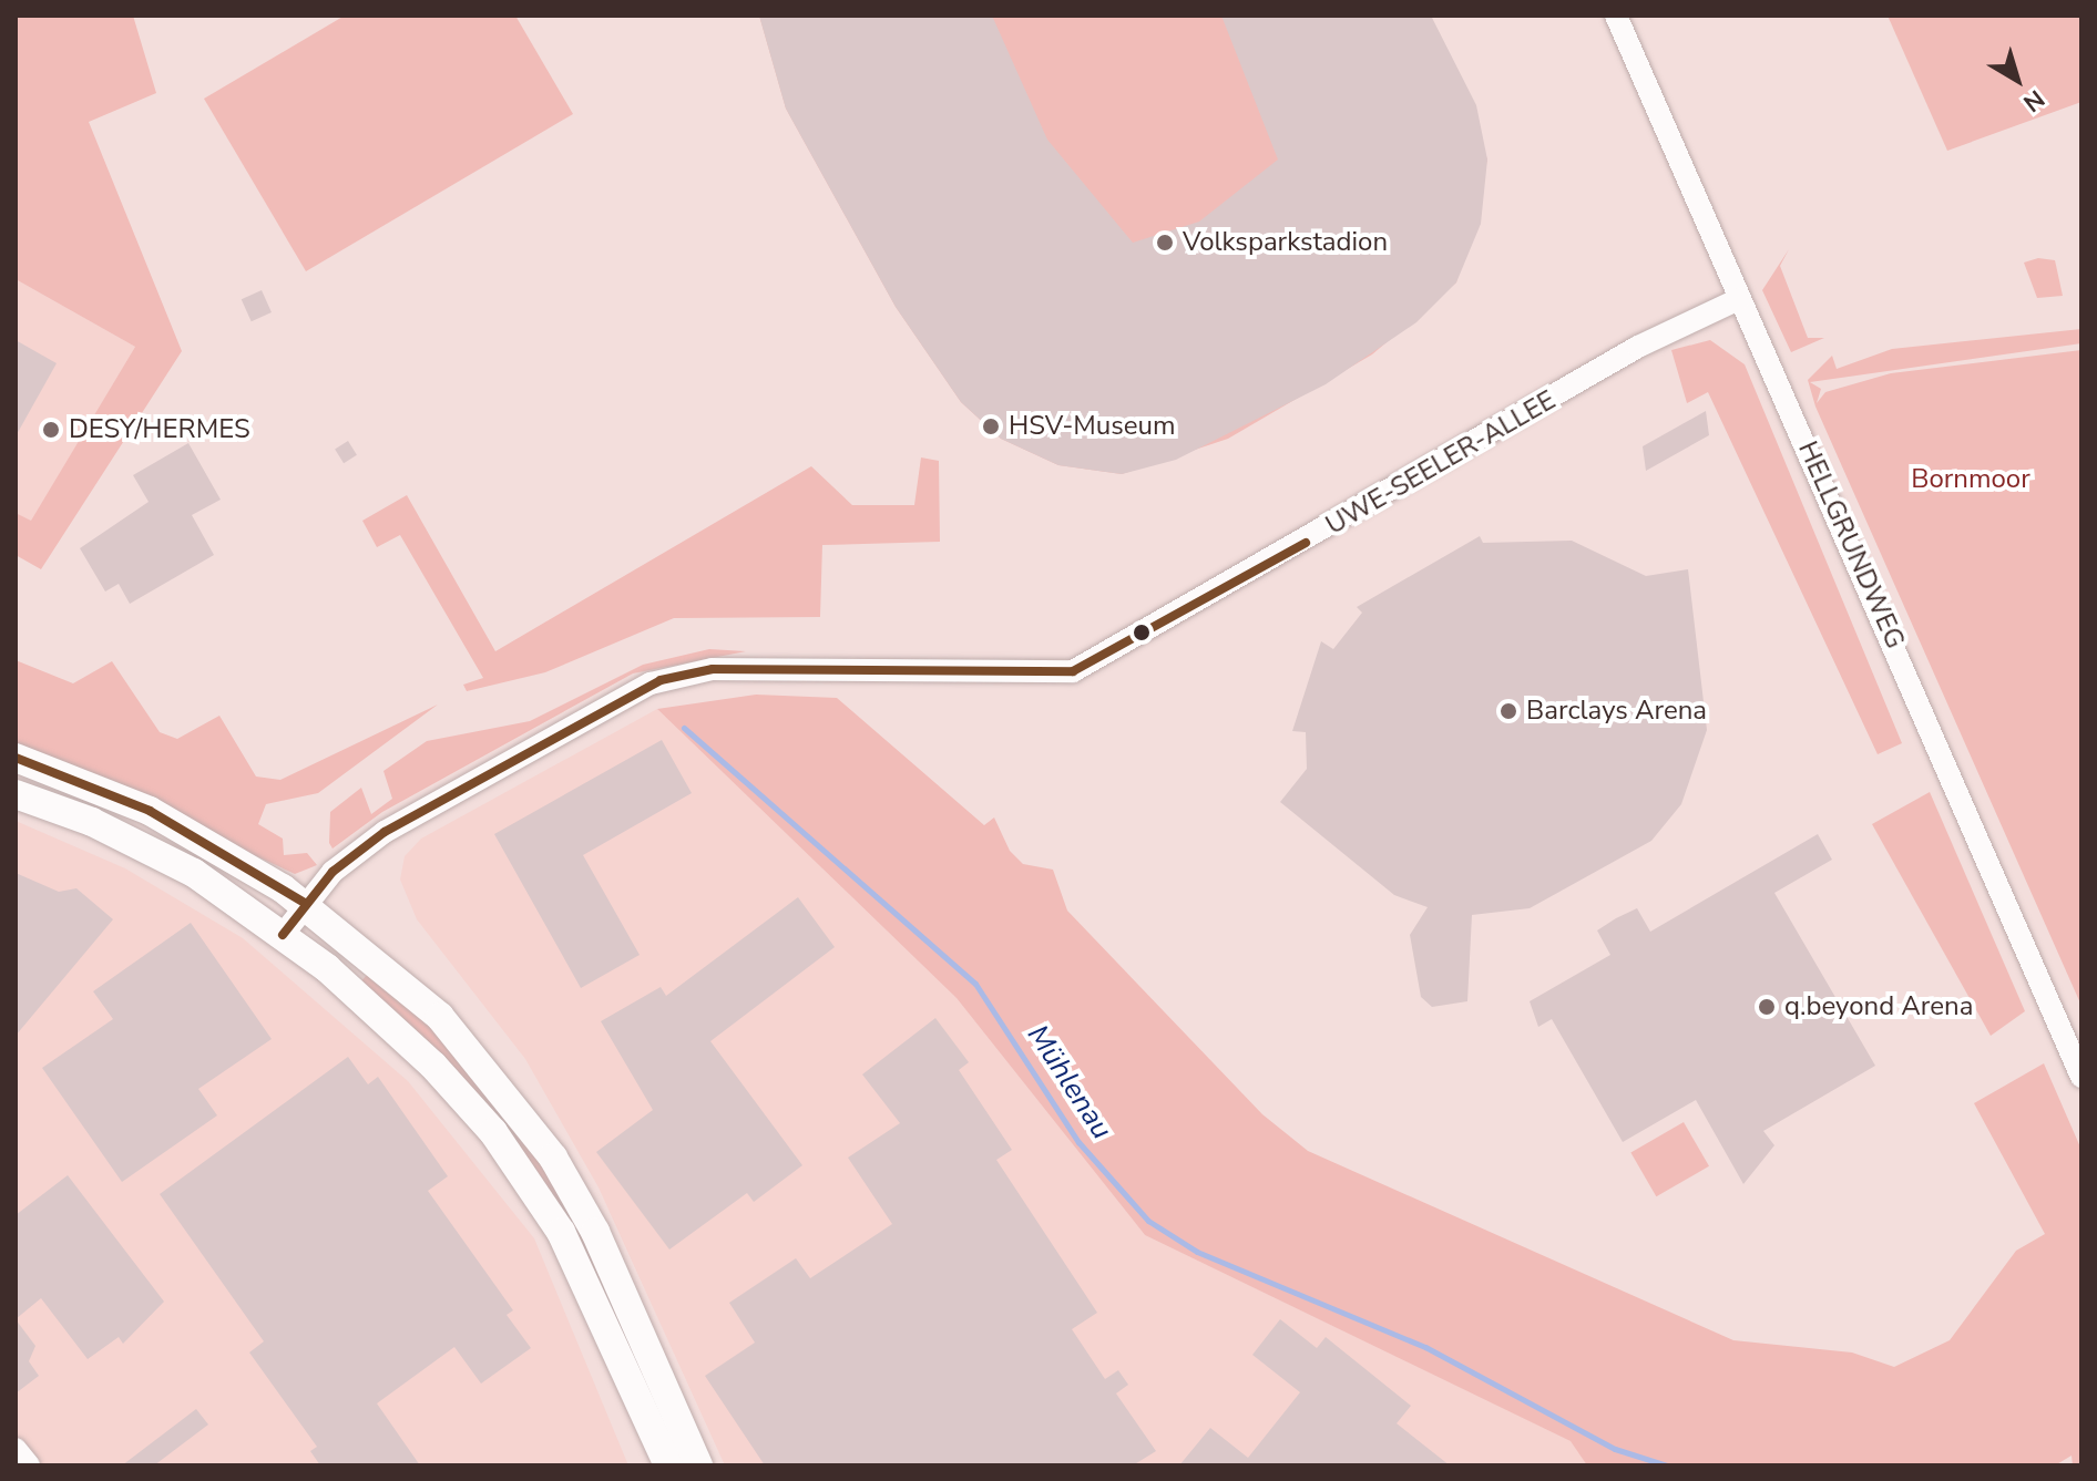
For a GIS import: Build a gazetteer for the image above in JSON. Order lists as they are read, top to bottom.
{
  "streets": {
    "street": ["UWE-SEELER-ALLEE", "HELLGRUNDWEG"]
  },
  "crossings": [
    ["UWE-SEELER-ALLEE", "HELLGRUNDWEG"]
  ],
  "water": ["Mühlenau"],
  "parks": ["Bornmoor"],
  "places": [
    "Volksparkstadion",
    "HSV-Museum",
    "DESY/HERMES",
    "Barclays Arena",
    "q.beyond Arena"
  ],
  "north": "bottom right"
}
